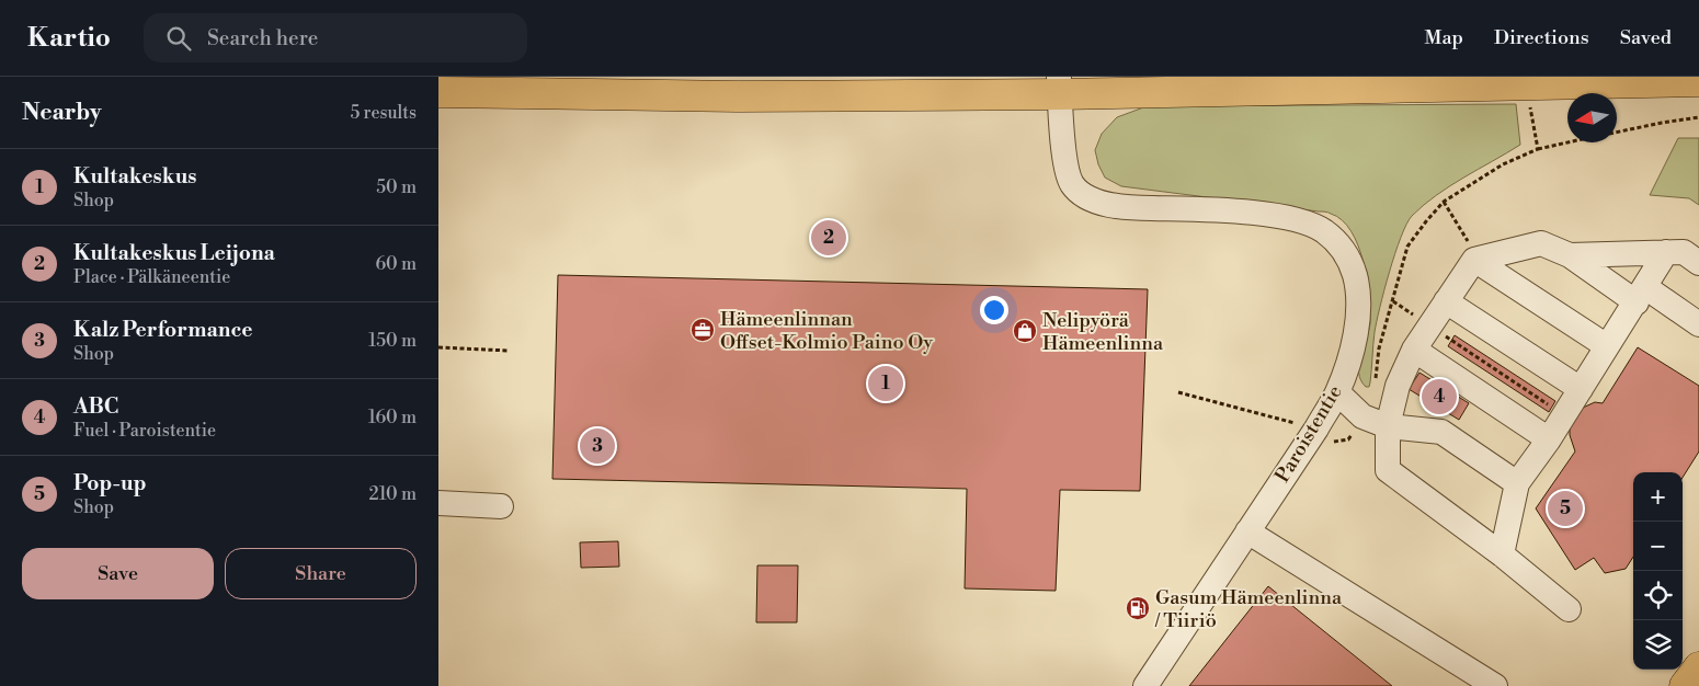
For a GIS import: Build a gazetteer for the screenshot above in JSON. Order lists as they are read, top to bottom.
{
  "streets": {
    "street": ["Paroistentie"]
  },
  "places": {
    "office": ["Hämeenlinnan Offset-Kolmio Paino Oy"],
    "shop": ["Nelipyörä Hämeenlinna"],
    "fuel station": ["Gasum Hämeenlinna / Tiiriö"]
  },
  "north": "left",
  "page": {
    "header": "Kartio",
    "search": "Search here",
    "nav": ["Map", "Directions", "Saved"],
    "heading": ["Nearby", "5 results"],
    "list": [
      {
        "mark": "1",
        "name": "Kultakeskus",
        "note": "Shop",
        "value": "50 m"
      },
      {
        "mark": "2",
        "name": "Kultakeskus Leijona",
        "note": "Place · Pälkäneentie",
        "value": "60 m"
      },
      {
        "mark": "3",
        "name": "Kalz Performance",
        "note": "Shop",
        "value": "150 m"
      },
      {
        "mark": "4",
        "name": "ABC",
        "note": "Fuel · Paroistentie",
        "value": "160 m"
      },
      {
        "mark": "5",
        "name": "Pop-up",
        "note": "Shop",
        "value": "210 m"
      }
    ],
    "pins": [
      "2",
      "1",
      "4",
      "3",
      "5"
    ],
    "map_buttons": ["+", "−"],
    "buttons": ["Save", "Share"]
  }
}
